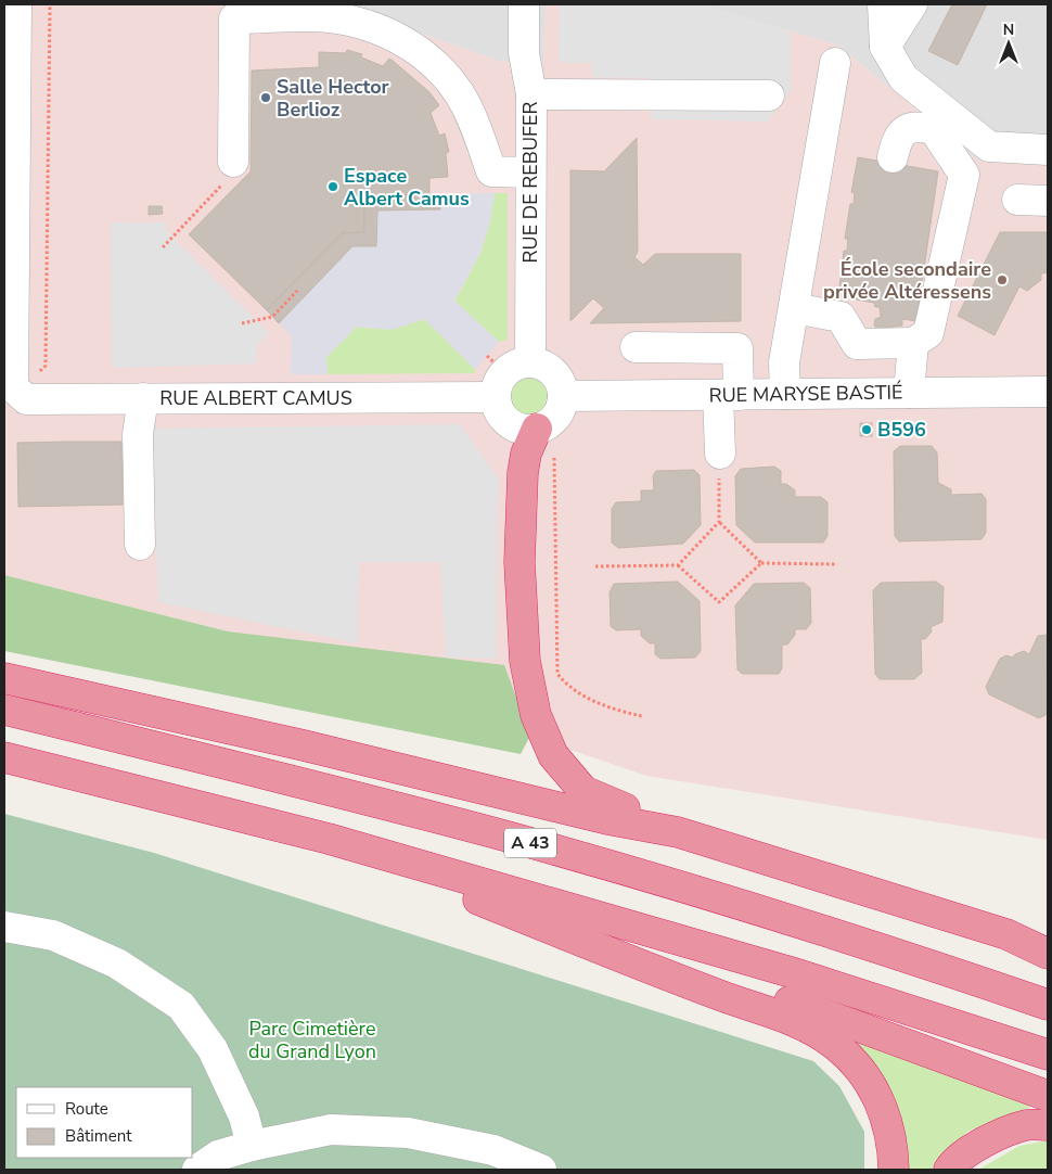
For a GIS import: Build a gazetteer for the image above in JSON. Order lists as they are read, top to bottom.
{
  "streets": {
    "highway": ["A 43"],
    "street": ["RUE DE REBUFER", "RUE MARYSE BASTIÉ", "RUE ALBERT CAMUS"]
  },
  "crossings": [
    ["RUE DE REBUFER", "RUE ALBERT CAMUS"]
  ],
  "parks": ["Parc Cimetière du Grand Lyon"],
  "places": [
    "Salle Hector Berlioz",
    "Espace Albert Camus",
    "École secondaire privée Altéressens",
    "B596"
  ],
  "legend": ["Route", "Bâtiment"],
  "north": "top"
}
